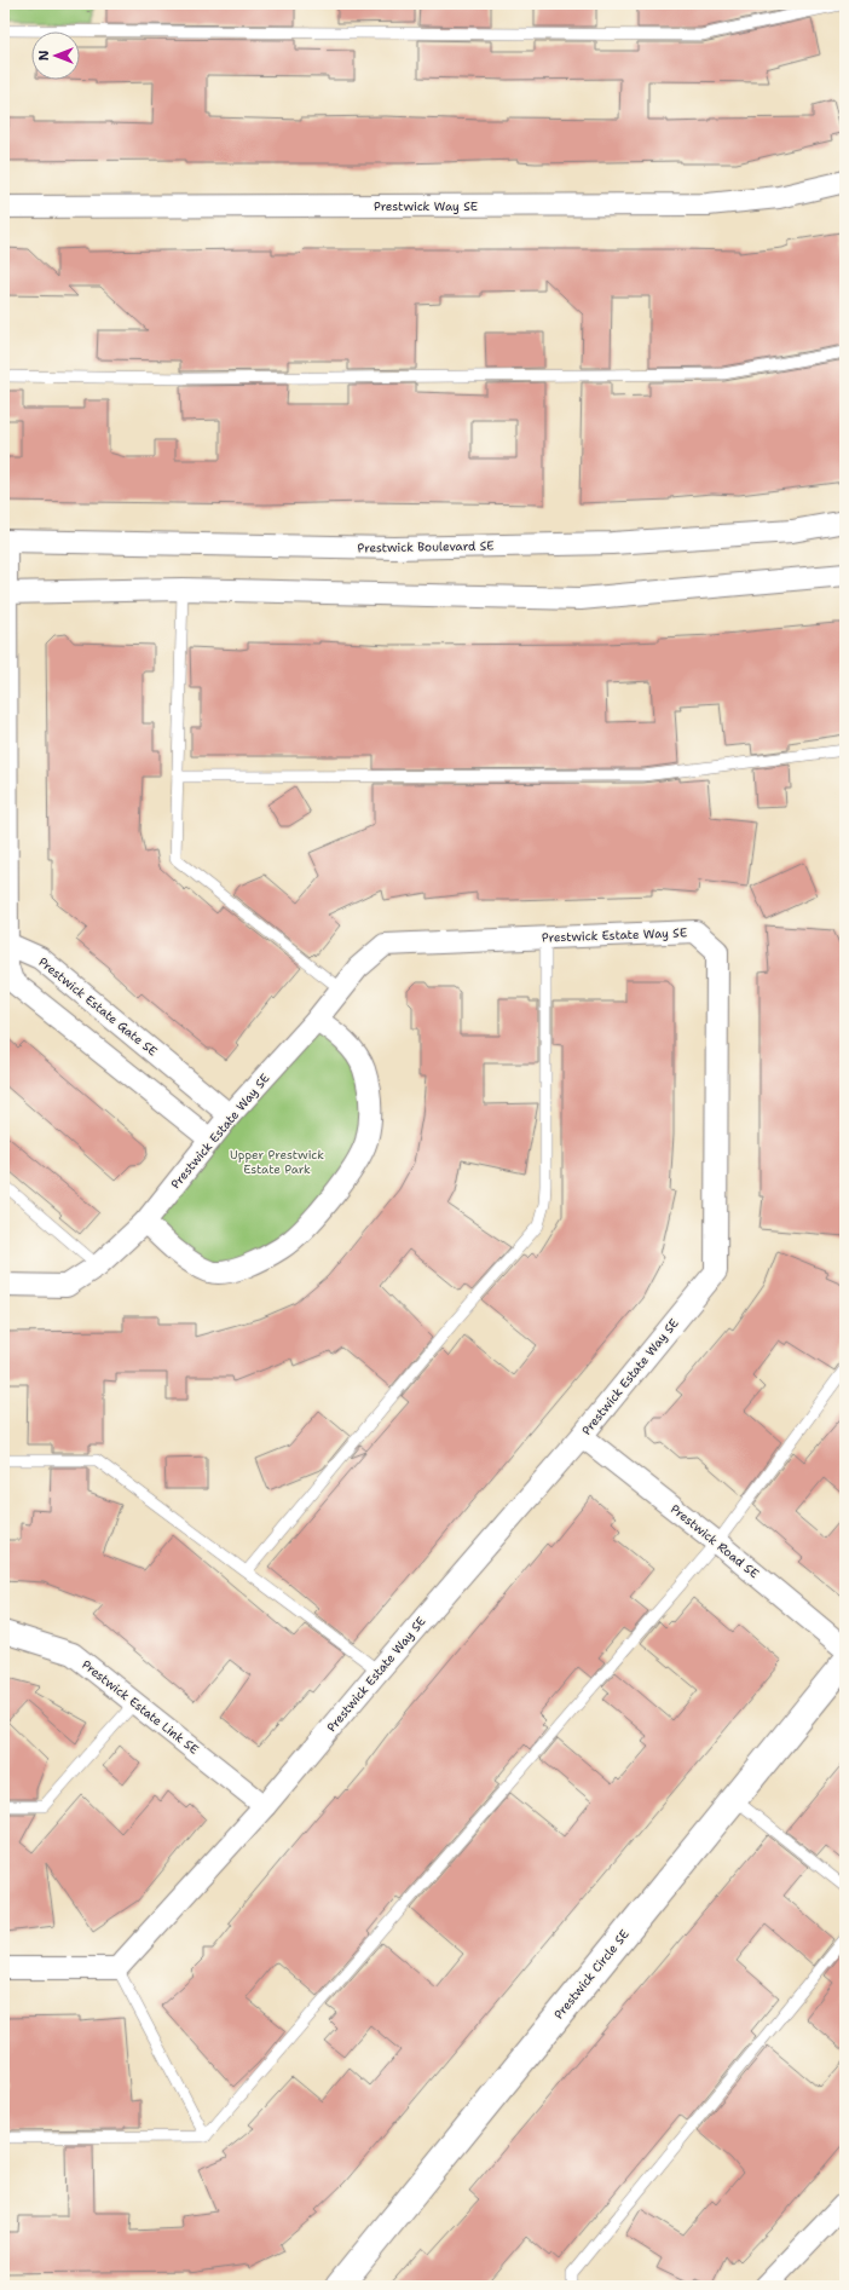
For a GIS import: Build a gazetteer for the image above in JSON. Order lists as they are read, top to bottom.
{
  "streets": {
    "street": [
      "Prestwick Way SE",
      "Prestwick Boulevard SE",
      "Prestwick Estate Way SE",
      "Prestwick Estate Gate SE",
      "Prestwick Road SE",
      "Prestwick Estate Link SE",
      "Prestwick Circle SE"
    ]
  },
  "crossings": [
    ["Prestwick Estate Way SE", "Prestwick Estate Gate SE"],
    ["Prestwick Estate Way SE", "Prestwick Road SE"],
    ["Prestwick Estate Way SE", "Prestwick Estate Link SE"]
  ],
  "parks": ["Upper Prestwick Estate Park"],
  "north": "left"
}
